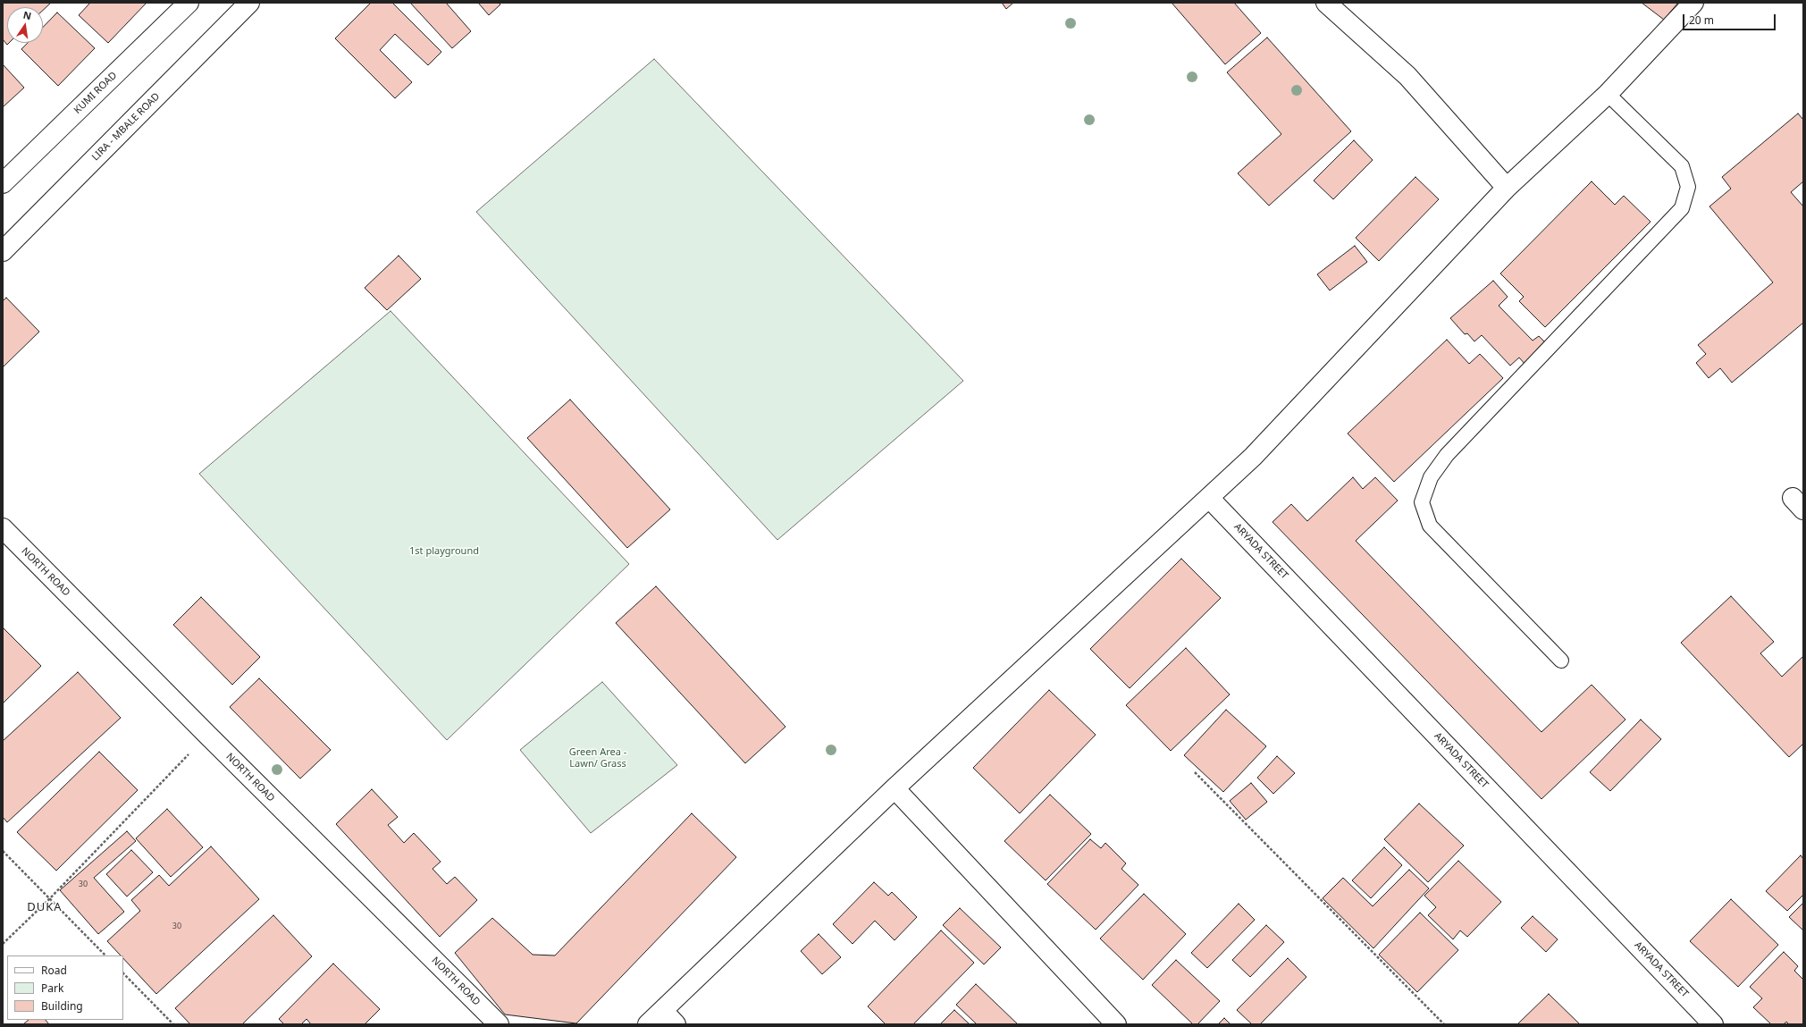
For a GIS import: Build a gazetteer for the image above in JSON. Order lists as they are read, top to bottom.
{
  "streets": {
    "street": [
      "KUMI ROAD",
      "LIRA - MBALE ROAD",
      "ARYADA STREET",
      "NORTH ROAD"
    ]
  },
  "districts": ["DUKA"],
  "parks": ["1st playground", "Green Area - Lawn/ Grass"],
  "house_numbers": ["30", "30"],
  "legend": ["Road", "Park", "Building"],
  "scale_bar": "20 m",
  "north": "top"
}
